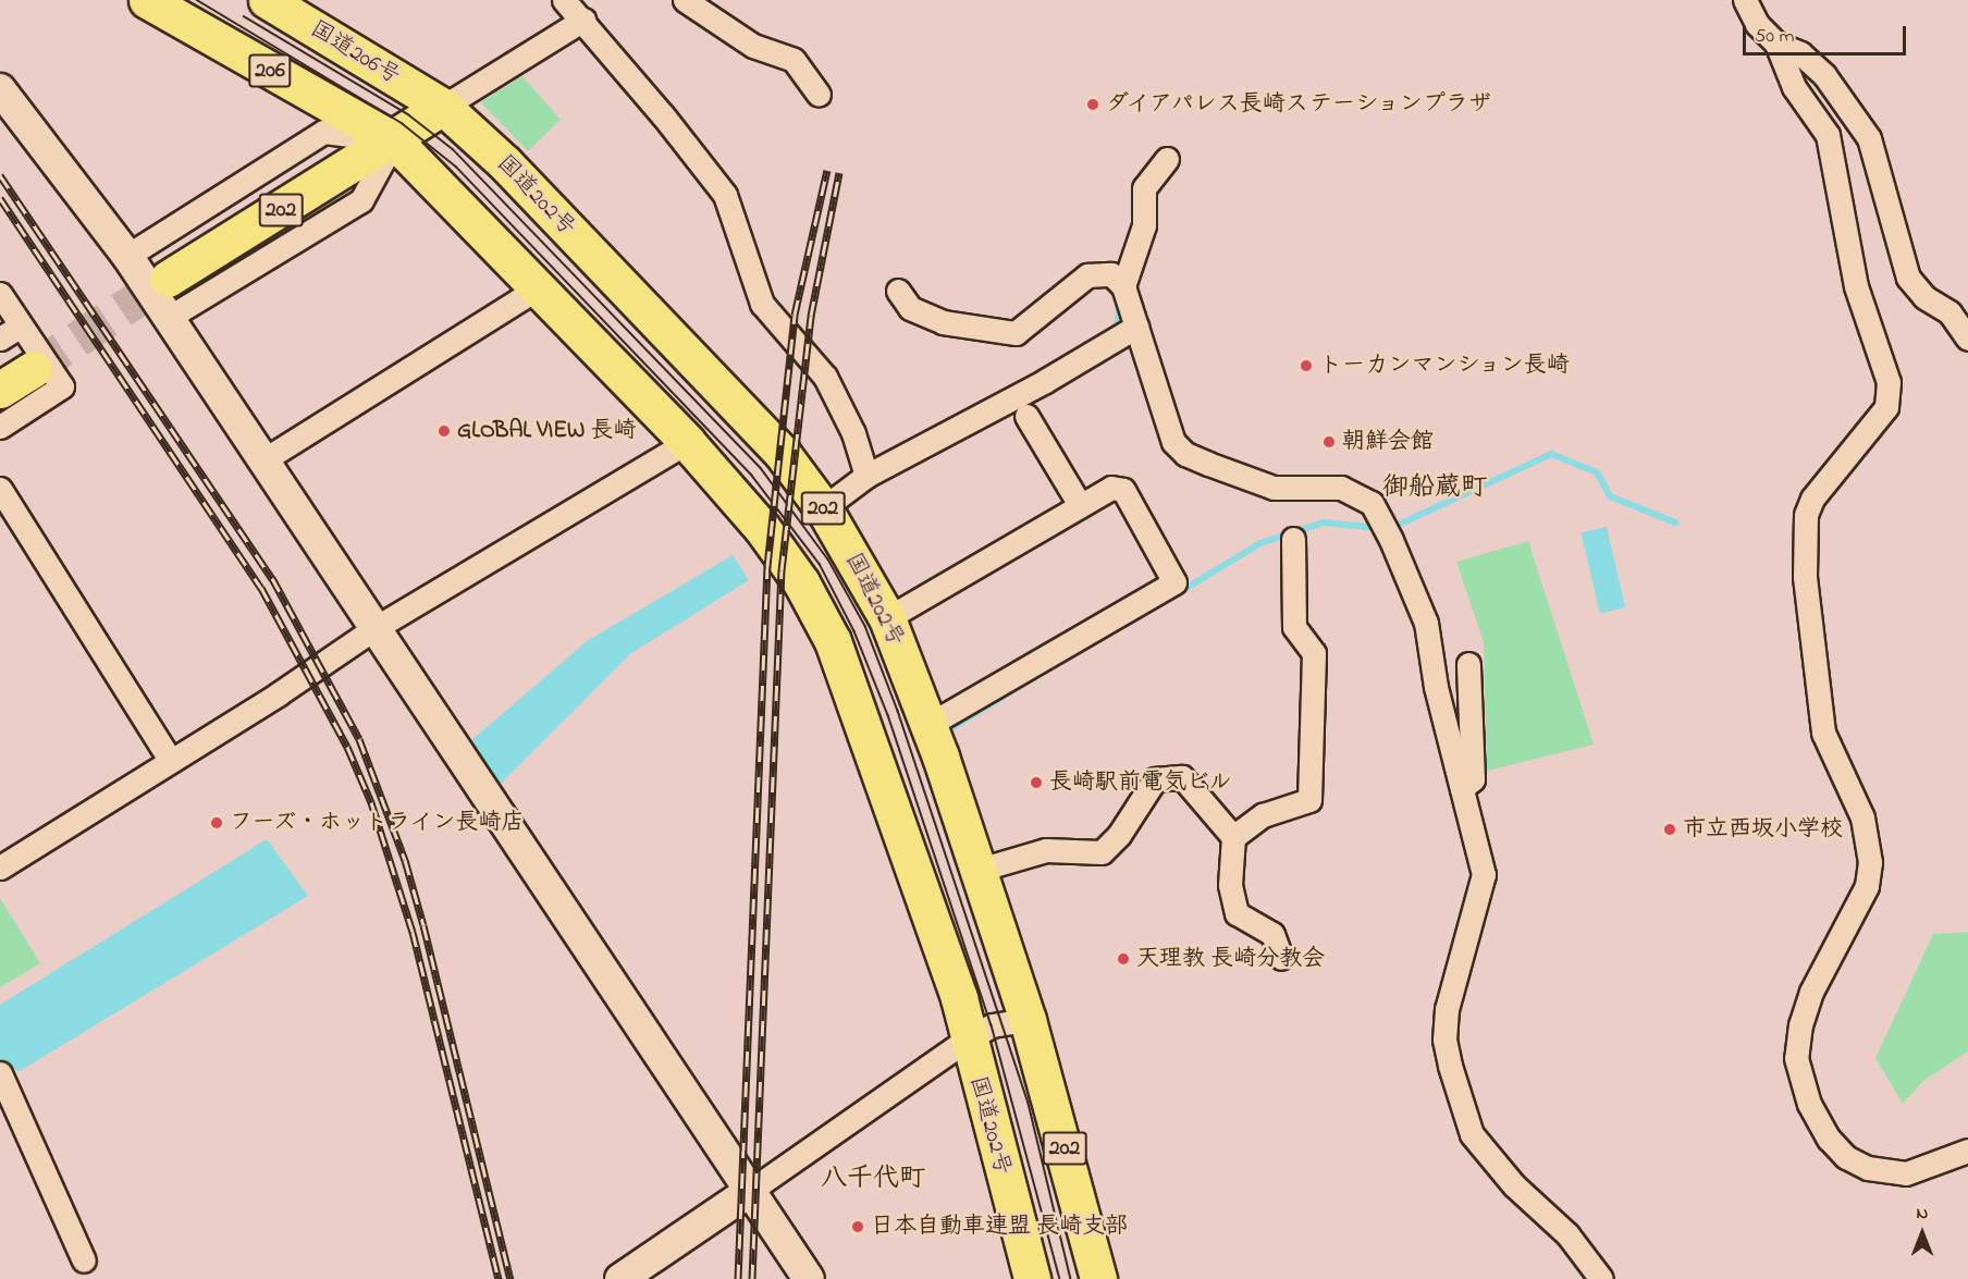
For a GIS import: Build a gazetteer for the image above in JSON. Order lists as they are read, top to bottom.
{
  "streets": {
    "highway": [
      "国道206号",
      "206",
      "国道202号",
      "202"
    ]
  },
  "crossings": [
    ["国道206号", "国道202号"],
    ["国道206号", "202"],
    ["206", "国道202号"],
    ["206", "202"],
    ["国道202号", "202"]
  ],
  "districts": ["御船蔵町", "八千代町"],
  "places": [
    "ダイアパレス長崎ステーションプラザ",
    "トーカンマンション長崎",
    "GLOBAL VIEW 長崎",
    "朝鮮会館",
    "長崎駅前電気ビル",
    "フーズ・ホットライン長崎店",
    "市立西坂小学校",
    "天理教 長崎分教会",
    "日本自動車連盟 長崎支部"
  ],
  "scale_bar": "50 m",
  "north": "top"
}
